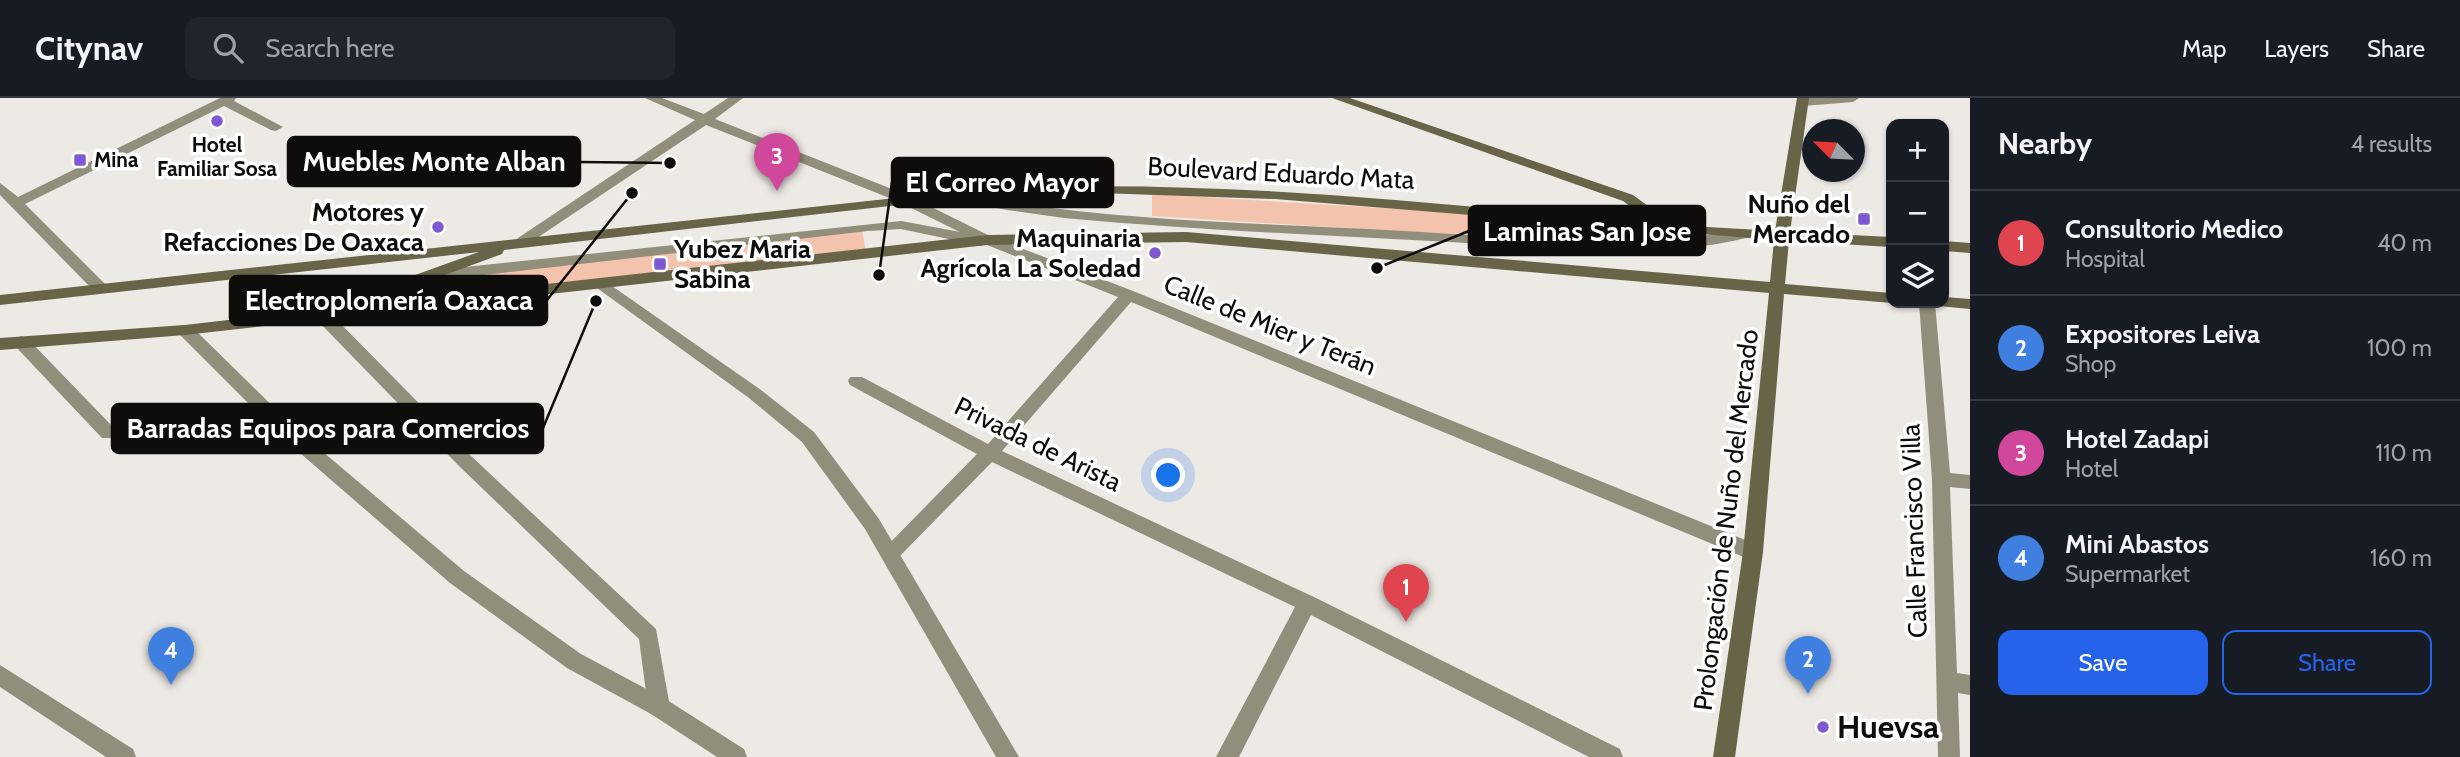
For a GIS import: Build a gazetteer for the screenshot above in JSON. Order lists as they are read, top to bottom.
{
  "streets": {
    "main road": ["Boulevard Eduardo Mata", "Prolongación de Nuño del Mercado"],
    "street": ["Calle de Mier y Terán", "Privada de Arista", "Calle Francisco Villa"]
  },
  "crossings": [
    ["Boulevard Eduardo Mata", "Calle de Mier y Terán"],
    ["Boulevard Eduardo Mata", "Prolongación de Nuño del Mercado"],
    ["Calle de Mier y Terán", "Prolongación de Nuño del Mercado"]
  ],
  "places": {
    "other": [
      "Hotel Familiar Sosa",
      "Muebles Monte Alban",
      "Electroplomería Oaxaca",
      "Motores y Refacciones De Oaxaca",
      "Maquinaria Agrícola La Soledad",
      "Laminas San Jose",
      "El Correo Mayor",
      "Barradas Equipos para Comercios",
      "Huevsa"
    ],
    "transit": ["Mina", "Nuño del Mercado", "Yubez Maria Sabina"]
  },
  "north": "top left",
  "page": {
    "header": "Citynav",
    "search": "Search here",
    "nav": ["Map", "Layers", "Share"],
    "heading": ["Nearby", "4 results"],
    "map_buttons": ["+", "−"],
    "pins": [
      "3",
      "1",
      "4",
      "2"
    ],
    "list": [
      {
        "mark": "1",
        "name": "Consultorio Medico",
        "note": "Hospital",
        "value": "40 m"
      },
      {
        "mark": "2",
        "name": "Expositores Leiva",
        "note": "Shop",
        "value": "100 m"
      },
      {
        "mark": "3",
        "name": "Hotel Zadapi",
        "note": "Hotel",
        "value": "110 m"
      },
      {
        "mark": "4",
        "name": "Mini Abastos",
        "note": "Supermarket",
        "value": "160 m"
      }
    ],
    "buttons": ["Save", "Share"]
  }
}
